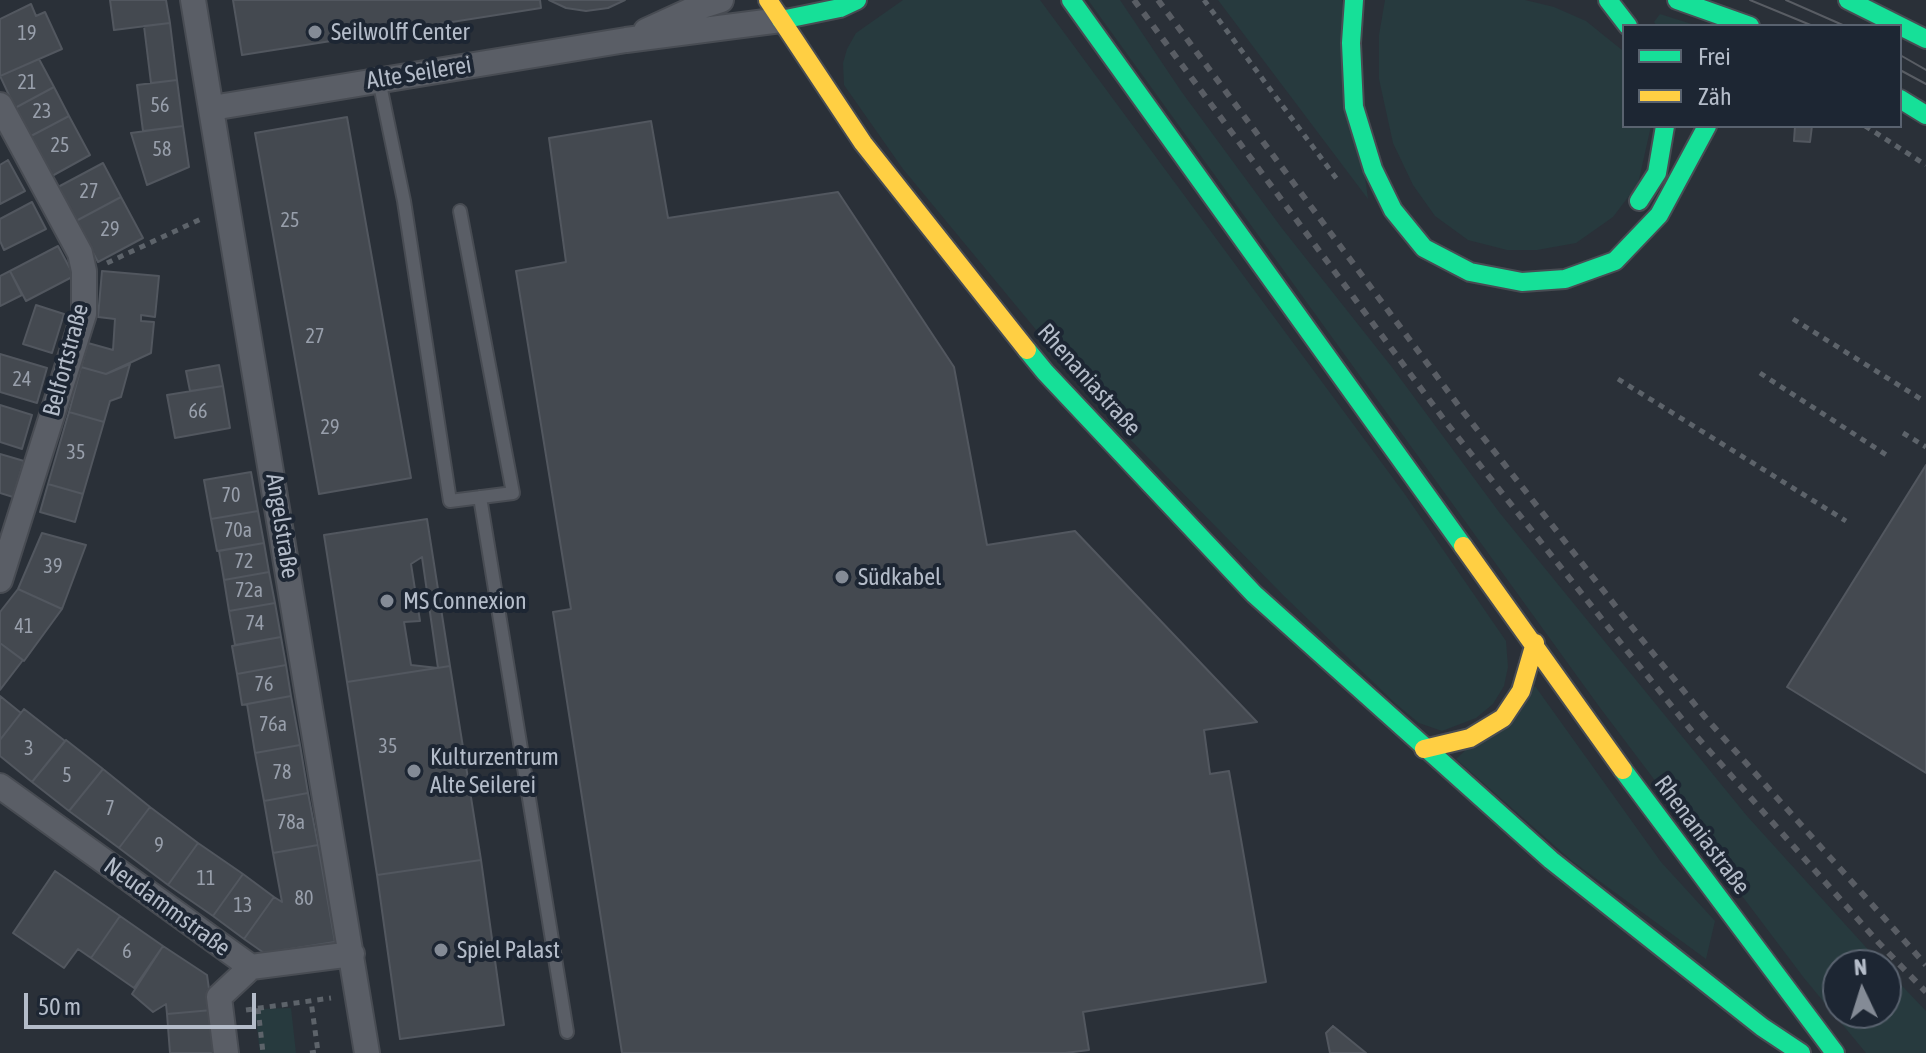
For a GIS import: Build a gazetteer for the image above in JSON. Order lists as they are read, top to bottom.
{
  "streets": {
    "street": [
      "Alte Seilerei",
      "Belfortstraße",
      "Rhenaniastraße",
      "Angelstraße",
      "Neudammstraße"
    ]
  },
  "crossings": [
    ["Alte Seilerei", "Rhenaniastraße"],
    ["Alte Seilerei", "Angelstraße"],
    ["Angelstraße", "Neudammstraße"]
  ],
  "places": [
    "Seilwolff Center",
    "Südkabel",
    "MS Connexion",
    "Kulturzentrum Alte Seilerei",
    "Spiel Palast"
  ],
  "house_numbers": [
    "19",
    "21",
    "56",
    "23",
    "25",
    "58",
    "27",
    "25",
    "29",
    "27",
    "24",
    "66",
    "29",
    "35",
    "70",
    "70a",
    "72",
    "39",
    "72a",
    "74",
    "41",
    "76",
    "76a",
    "35",
    "3",
    "78",
    "5",
    "7",
    "78a",
    "9",
    "11",
    "80",
    "13",
    "6"
  ],
  "legend": ["Frei", "Zäh"],
  "scale_bar": "50 m",
  "north": "top"
}
